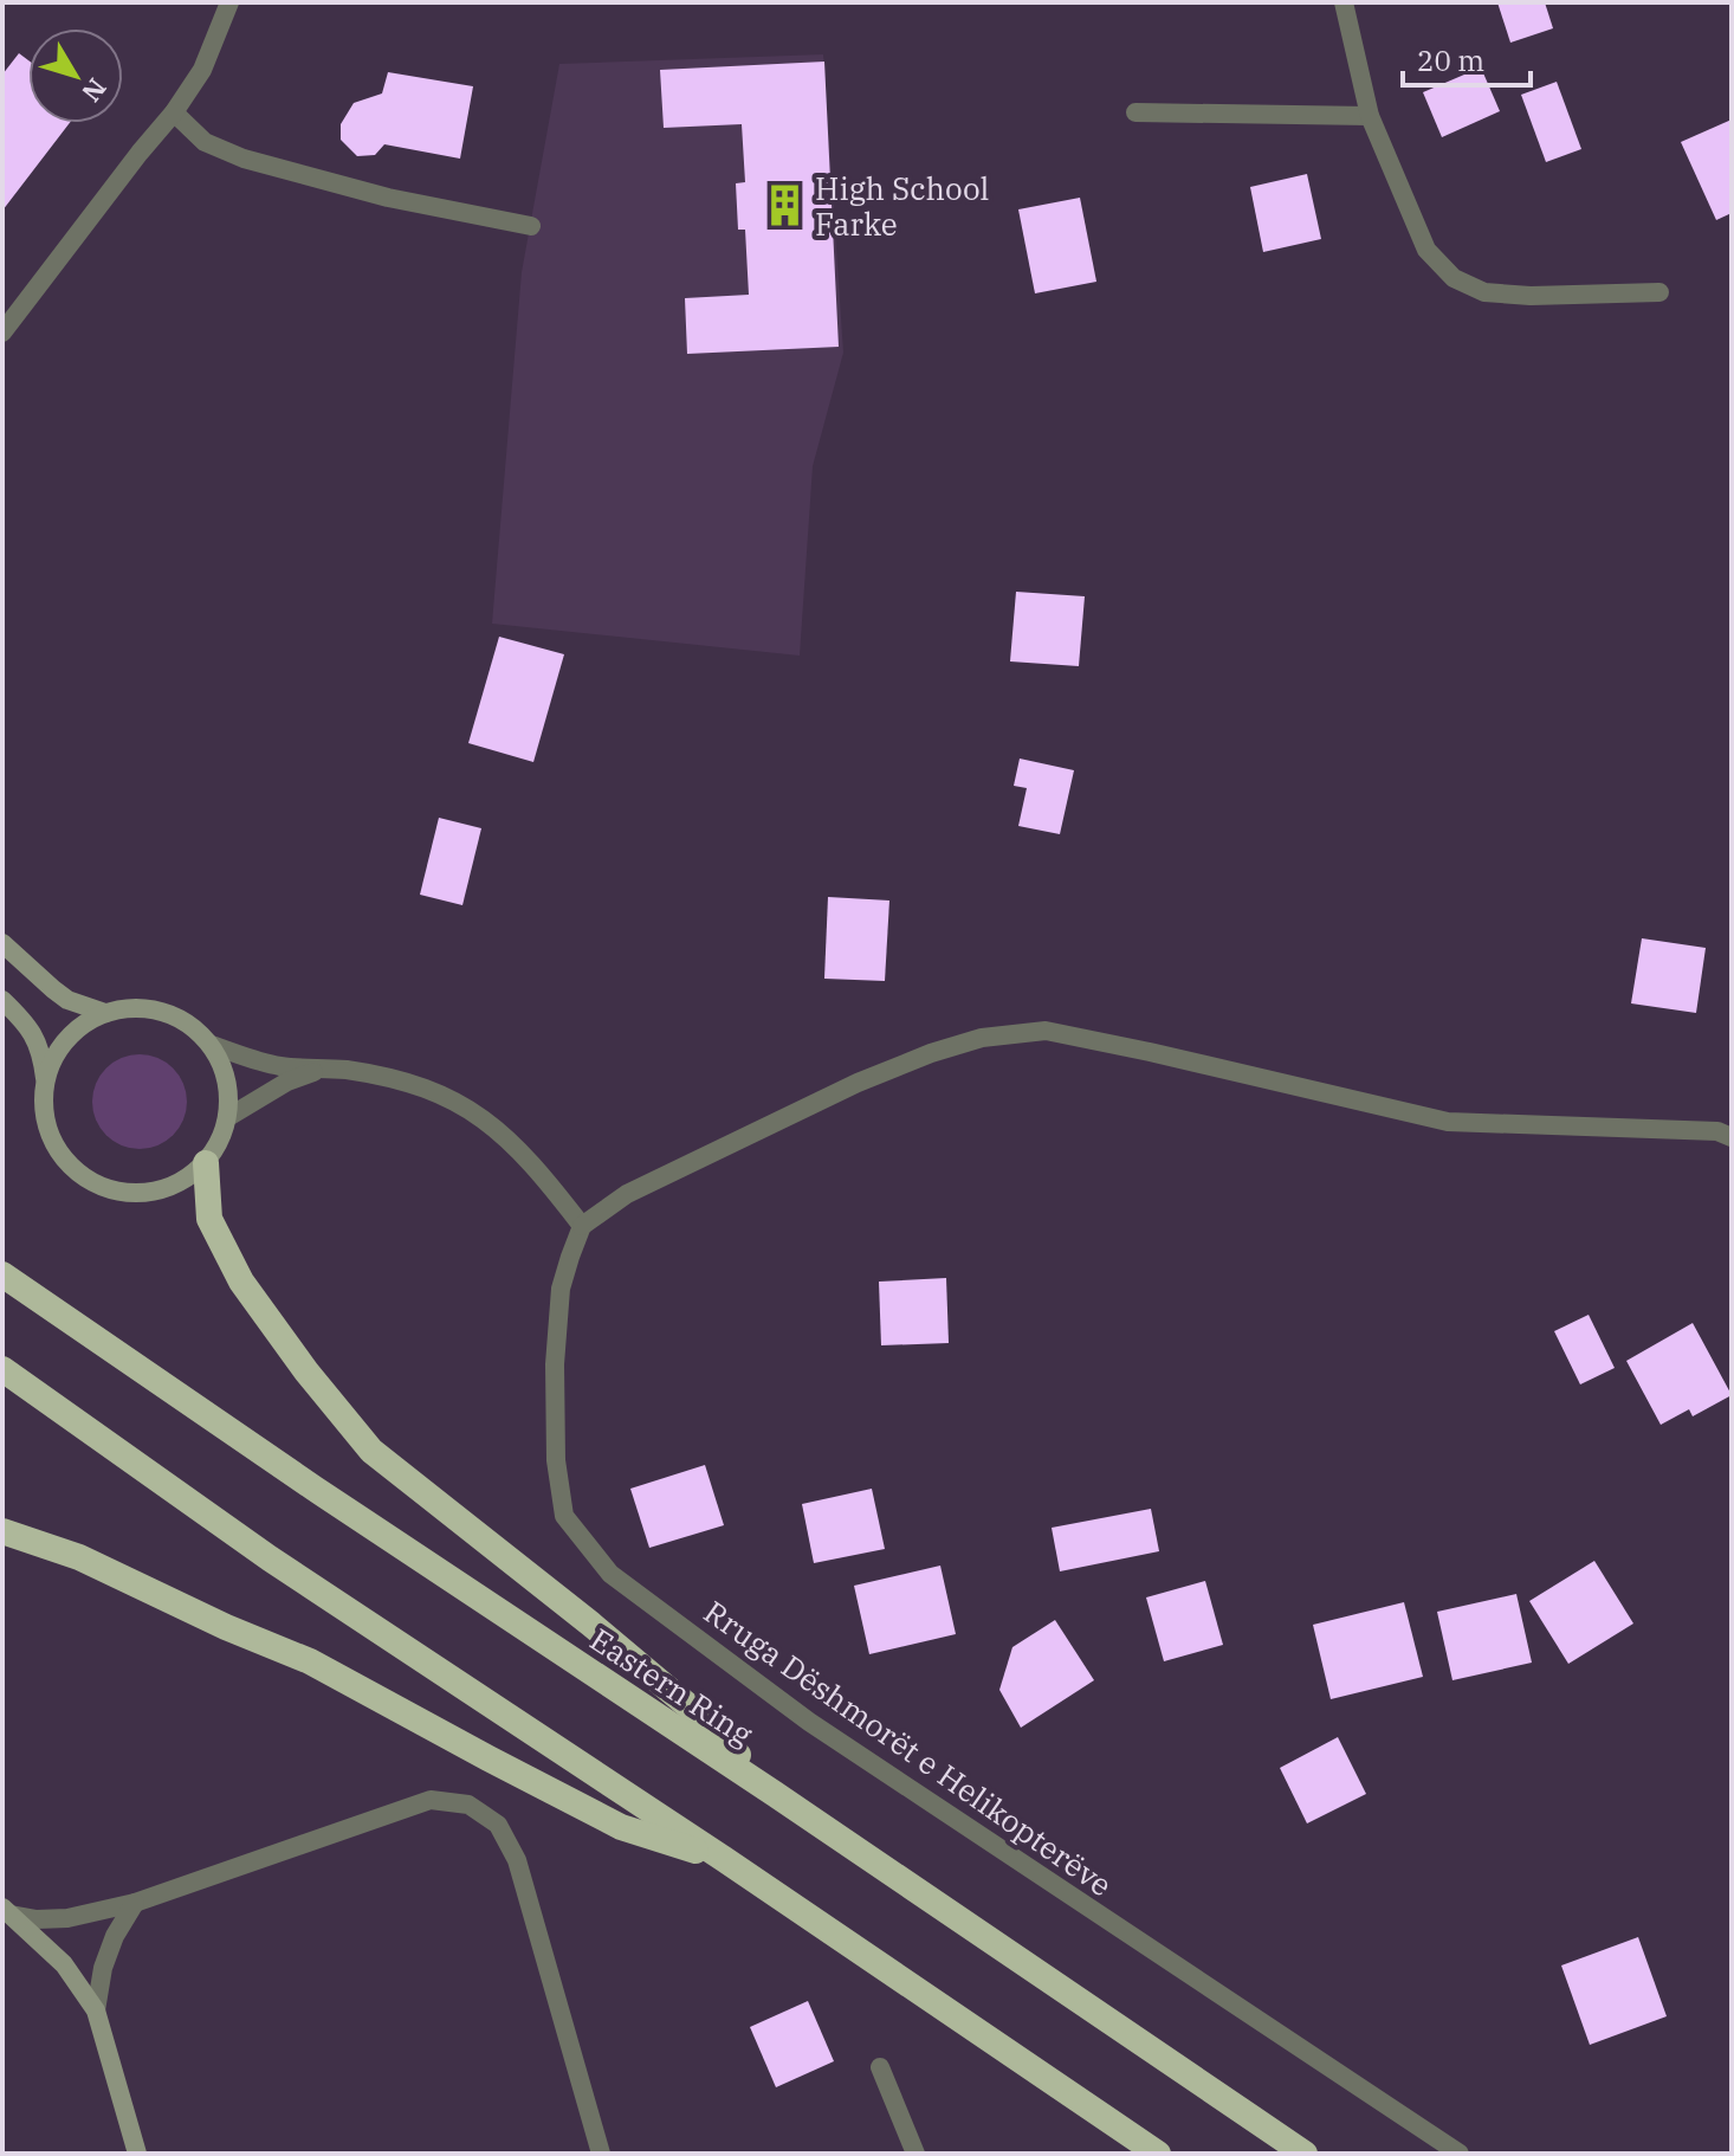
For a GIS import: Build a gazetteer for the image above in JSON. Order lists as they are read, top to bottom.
{
  "streets": {
    "highway": ["Eastern Ring"],
    "street": ["Rruga Dëshmorët e Helikopterëve"]
  },
  "places": {
    "building": ["High School Farke"]
  },
  "scale_bar": "20 m",
  "north": "bottom right"
}
